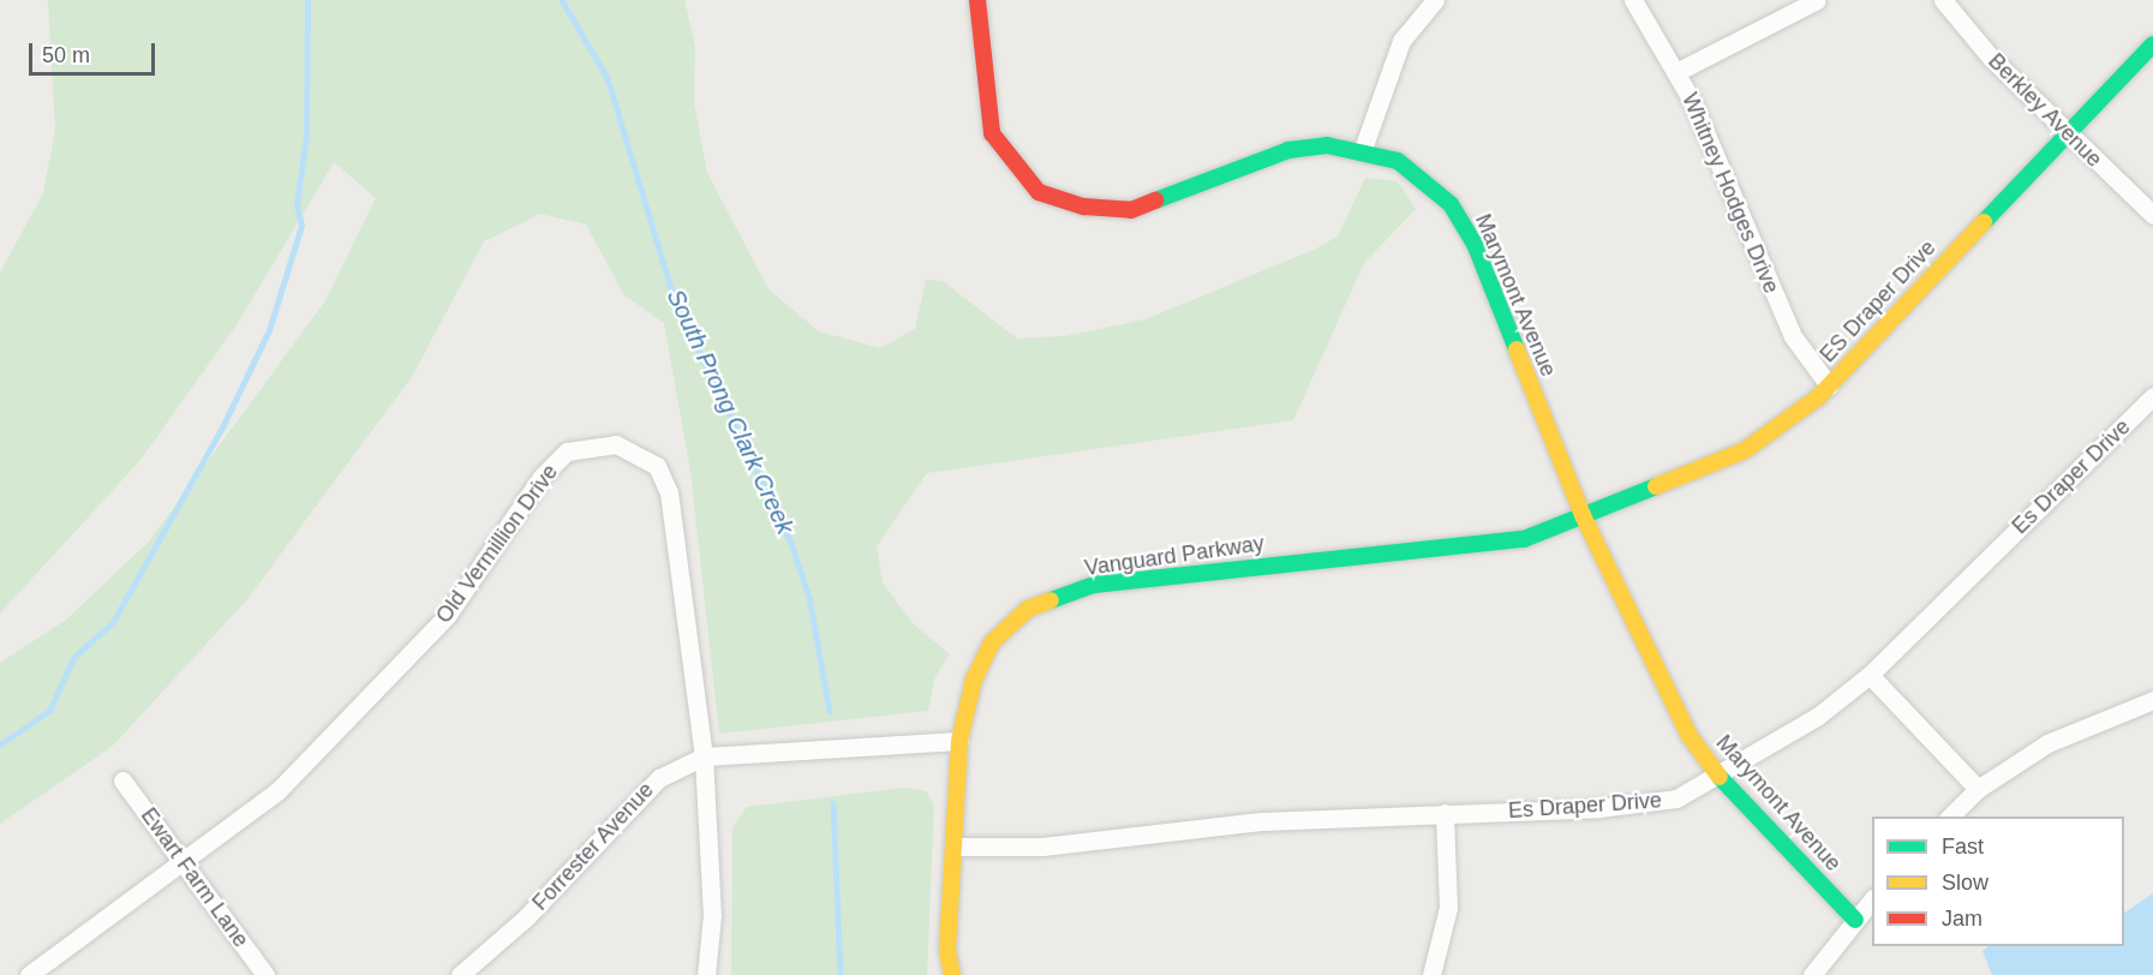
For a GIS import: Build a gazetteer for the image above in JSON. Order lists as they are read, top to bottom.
{
  "streets": {
    "street": [
      "Berkley Avenue",
      "Whitney Hodges Drive",
      "Marymont Avenue",
      "ES Draper Drive",
      "Es Draper Drive",
      "Old Vermillion Drive",
      "Vanguard Parkway",
      "Forrester Avenue",
      "Ewart Farm Lane"
    ]
  },
  "crossings": [
    ["Berkley Avenue", "ES Draper Drive"],
    ["Whitney Hodges Drive", "ES Draper Drive"],
    ["Marymont Avenue", "ES Draper Drive"],
    ["Marymont Avenue", "Es Draper Drive"],
    ["Marymont Avenue", "Vanguard Parkway"],
    ["ES Draper Drive", "Vanguard Parkway"],
    ["Es Draper Drive", "Vanguard Parkway"],
    ["Old Vermillion Drive", "Forrester Avenue"],
    ["Old Vermillion Drive", "Ewart Farm Lane"],
    ["Vanguard Parkway", "Forrester Avenue"]
  ],
  "water": ["South Prong Clark Creek"],
  "legend": ["Fast", "Slow", "Jam"],
  "scale_bar": "50 m"
}
